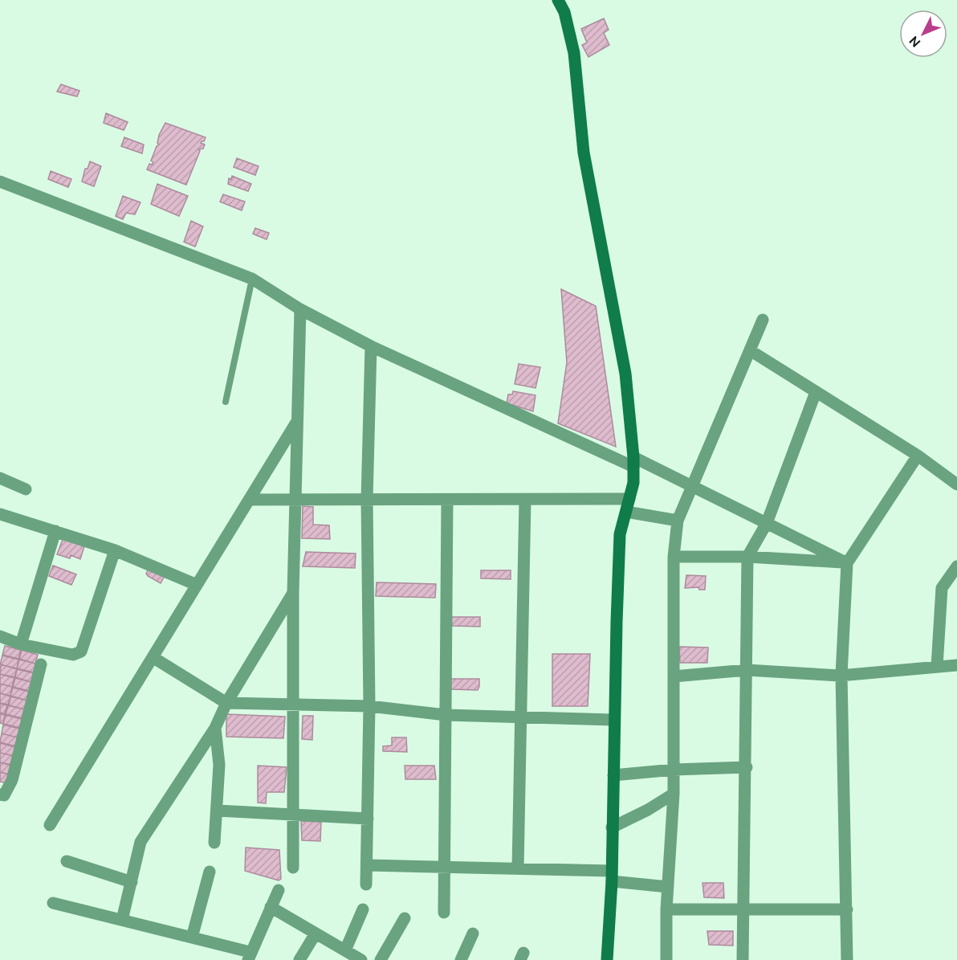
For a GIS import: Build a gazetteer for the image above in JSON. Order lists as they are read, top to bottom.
{
  "north": "bottom left"
}
